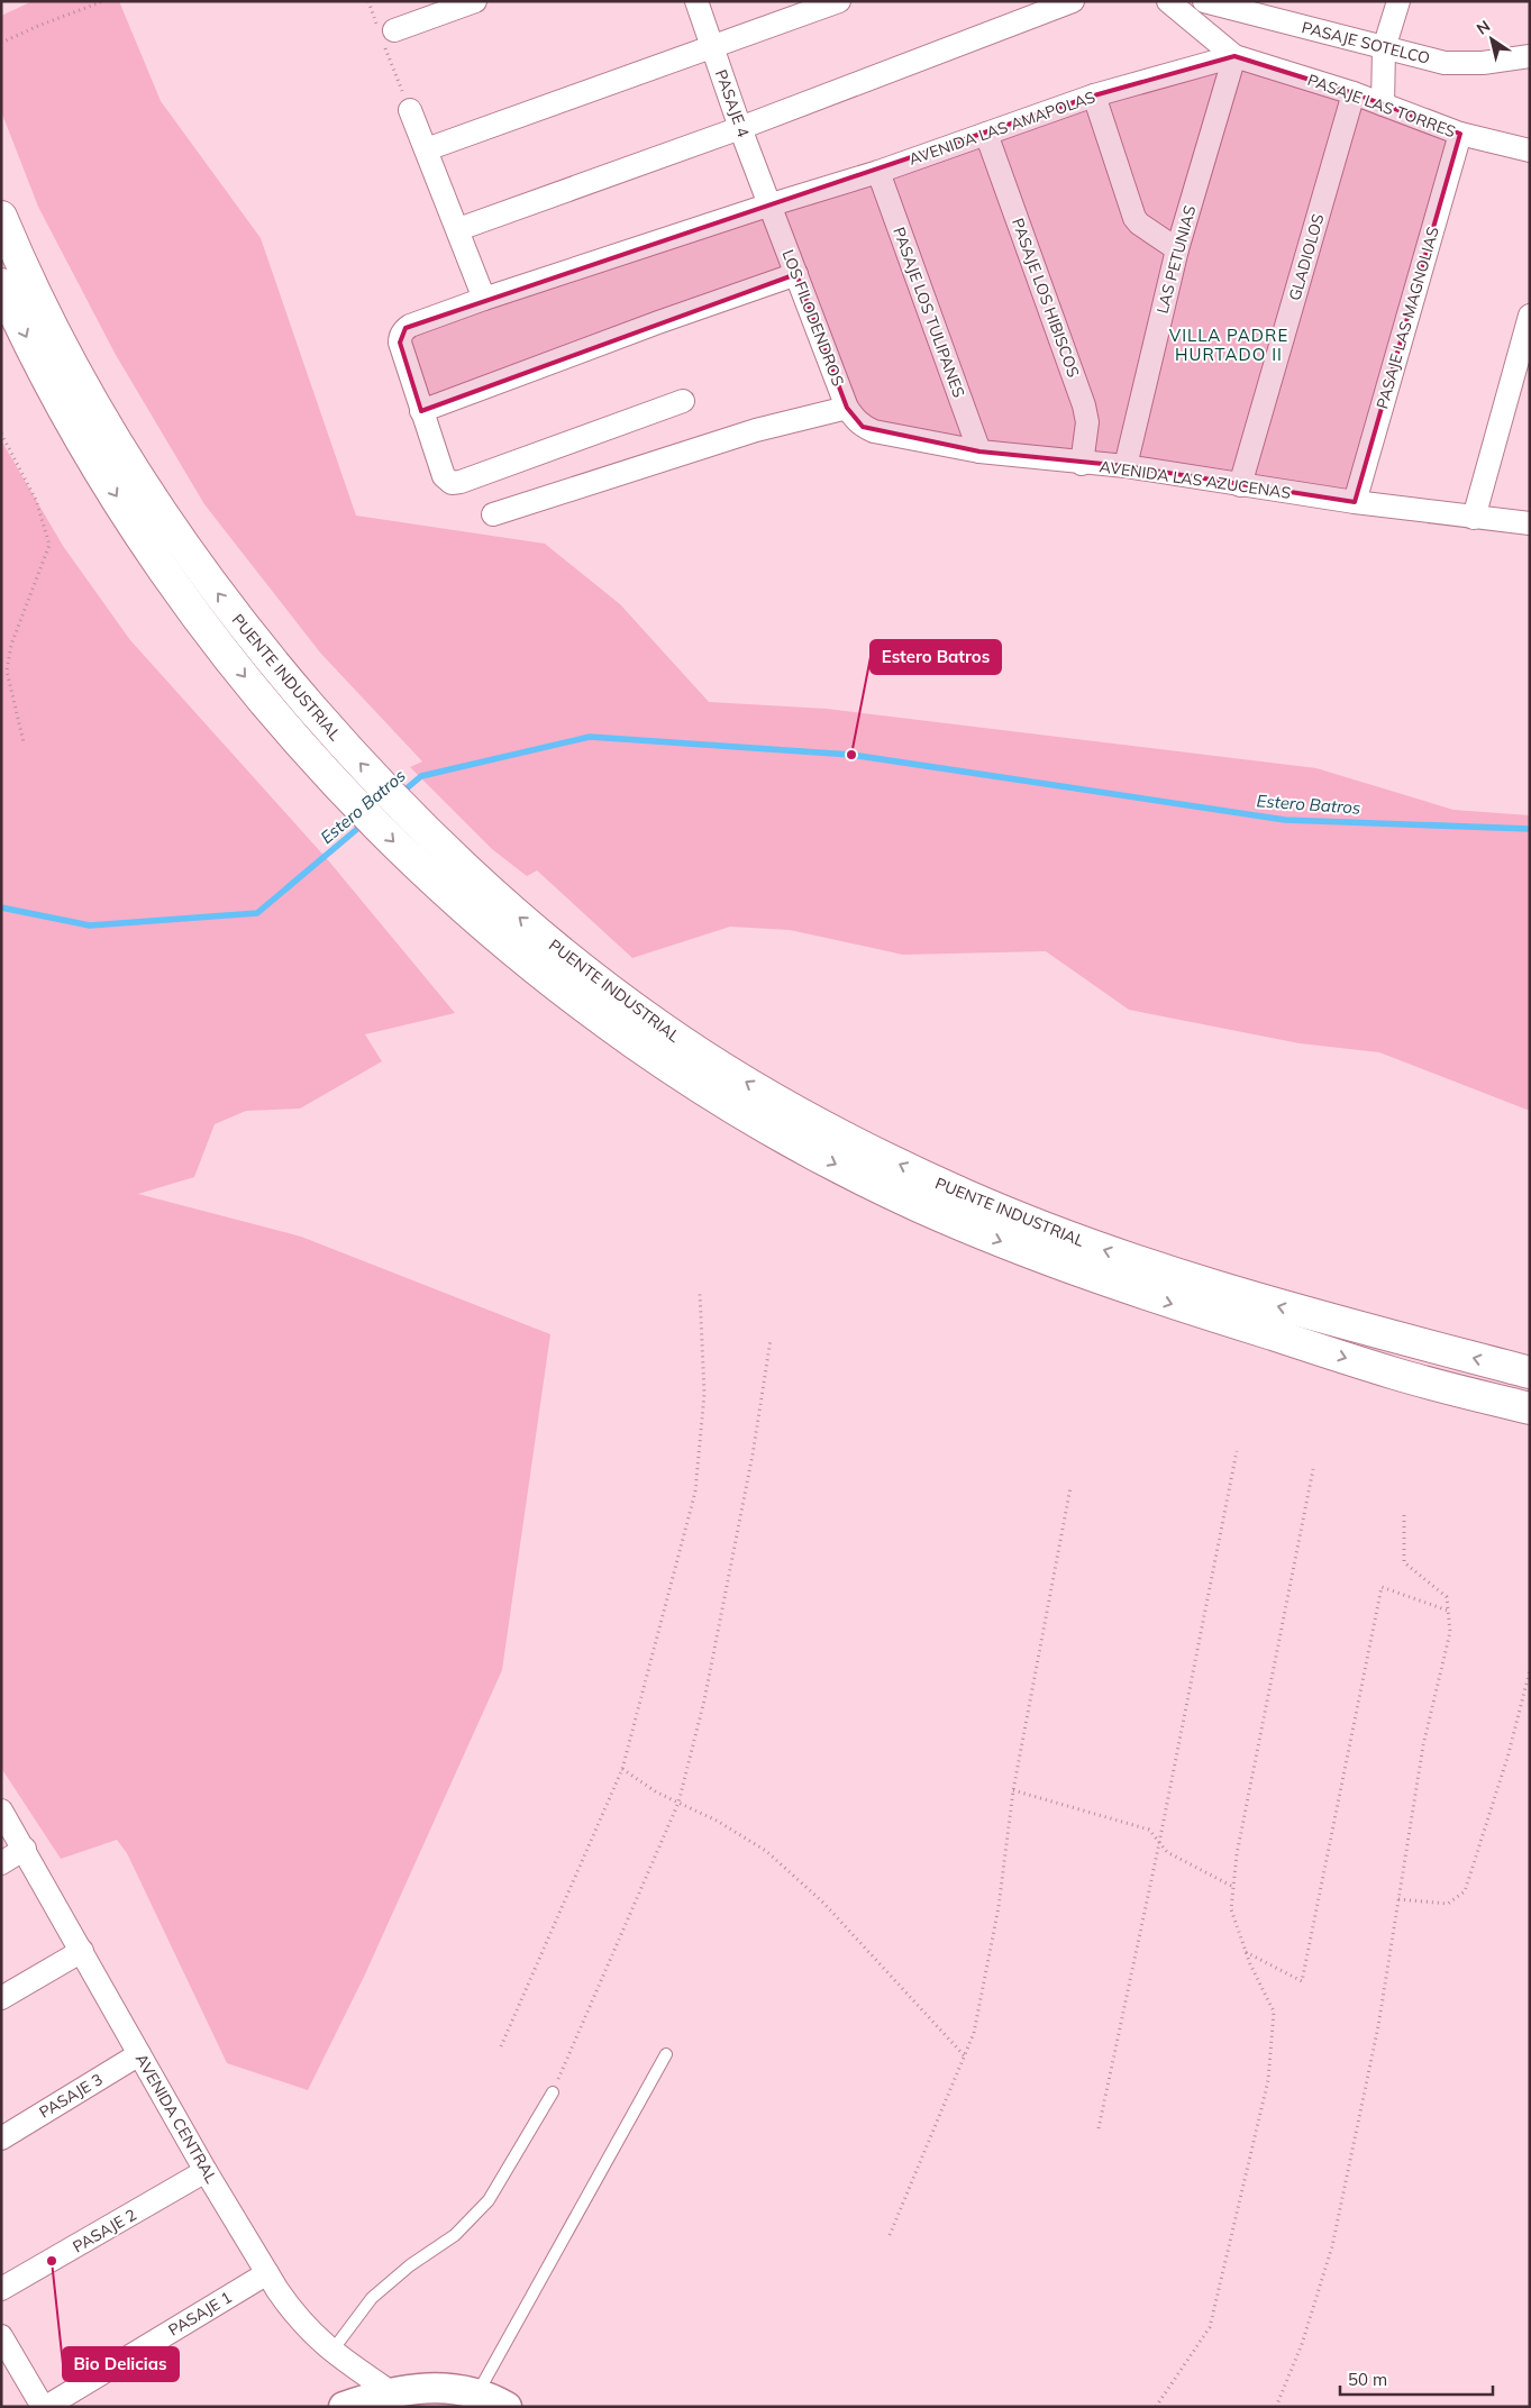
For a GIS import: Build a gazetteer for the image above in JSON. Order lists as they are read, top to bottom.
{
  "streets": {
    "highway": ["PUENTE INDUSTRIAL"],
    "street": [
      "PASAJE SOTELCO",
      "PASAJE 4",
      "PASAJE LAS TORRES",
      "AVENIDA LAS AMAPOLAS",
      "GLADIOLOS",
      "LAS PETUNIAS",
      "PASAJE LOS HIBISCOS",
      "PASAJE LOS TULIPANES",
      "LOS FILODENDROS",
      "PASAJE LAS MAGNOLIAS",
      "AVENIDA LAS AZUCENAS",
      "PASAJE 3",
      "AVENIDA CENTRAL",
      "PASAJE 2",
      "PASAJE 1"
    ]
  },
  "crossings": [
    ["PASAJE 4", "AVENIDA LAS AMAPOLAS"],
    ["PASAJE 4", "LOS FILODENDROS"],
    ["PASAJE LAS TORRES", "AVENIDA LAS AMAPOLAS"],
    ["PASAJE LAS TORRES", "GLADIOLOS"],
    ["PASAJE LAS TORRES", "LAS PETUNIAS"],
    ["PASAJE LAS TORRES", "PASAJE LAS MAGNOLIAS"],
    ["AVENIDA LAS AMAPOLAS", "LAS PETUNIAS"],
    ["AVENIDA LAS AMAPOLAS", "PASAJE LOS HIBISCOS"],
    ["AVENIDA LAS AMAPOLAS", "PASAJE LOS TULIPANES"],
    ["AVENIDA LAS AMAPOLAS", "LOS FILODENDROS"],
    ["GLADIOLOS", "AVENIDA LAS AZUCENAS"],
    ["LAS PETUNIAS", "AVENIDA LAS AZUCENAS"],
    ["PASAJE LOS HIBISCOS", "AVENIDA LAS AZUCENAS"],
    ["PASAJE LOS TULIPANES", "AVENIDA LAS AZUCENAS"],
    ["LOS FILODENDROS", "AVENIDA LAS AZUCENAS"],
    ["PASAJE LAS MAGNOLIAS", "AVENIDA LAS AZUCENAS"],
    ["PASAJE 3", "AVENIDA CENTRAL"],
    ["AVENIDA CENTRAL", "PASAJE 2"],
    ["AVENIDA CENTRAL", "PASAJE 1"]
  ],
  "districts": ["VILLA PADRE HURTADO II"],
  "water": ["Estero Batros"],
  "places": ["Estero Batros", "Bio Delicias"],
  "scale_bar": "50 m",
  "north": "top left"
}
